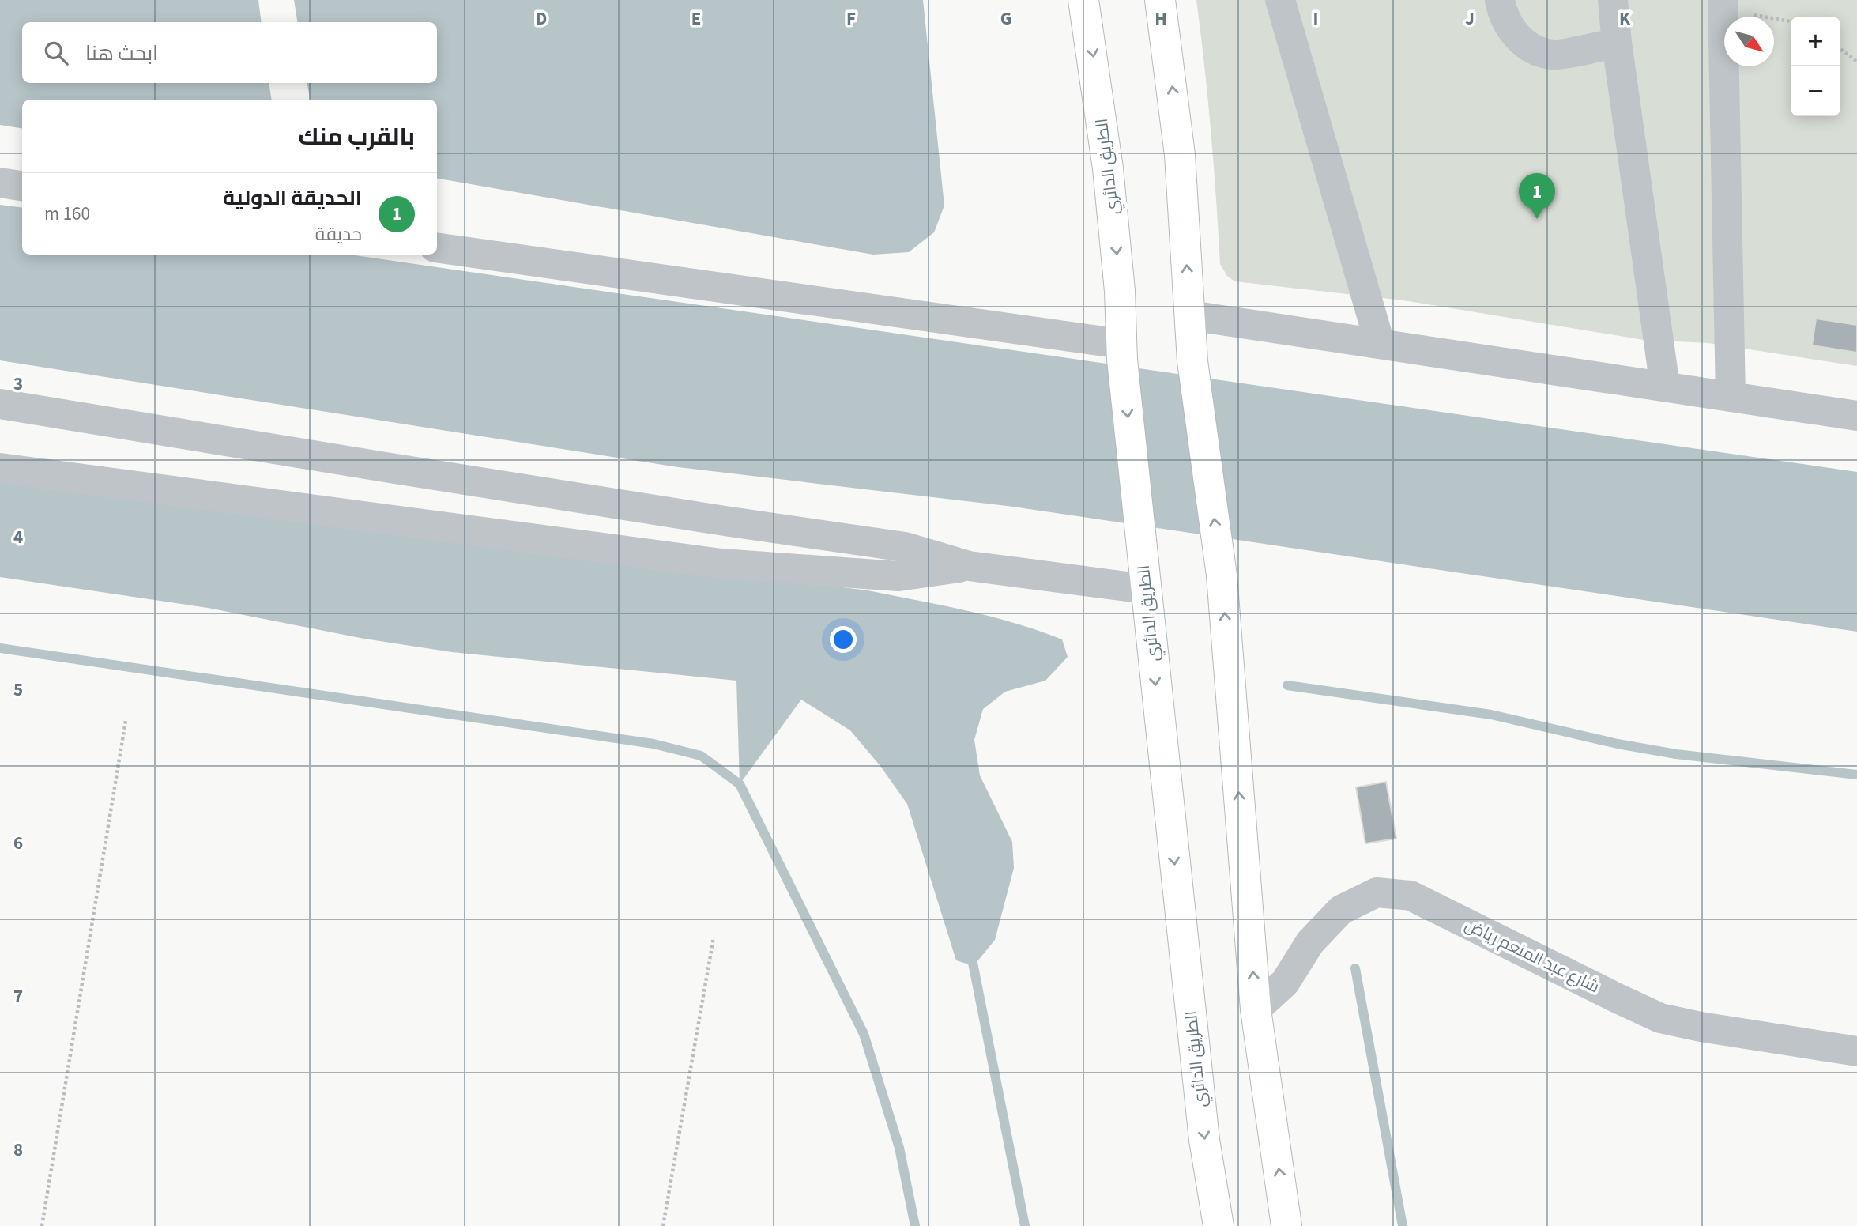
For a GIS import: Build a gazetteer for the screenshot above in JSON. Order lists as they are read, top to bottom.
{
  "streets": {
    "main road": ["الطريق الدائري"],
    "street": ["شارع عبد المنعم رياض"]
  },
  "north": "bottom right",
  "page": {
    "map_buttons": ["+", "−"],
    "search": "ابحث هنا",
    "heading": "بالقرب منك",
    "list": [
      {
        "mark": "1",
        "name": "الحديقة الدولية",
        "note": "حديقة",
        "value": "160 m"
      }
    ],
    "pins": "1"
  },
  "grid": {
    "columns": [
      "D",
      "E",
      "F",
      "G",
      "H",
      "I",
      "J",
      "K"
    ],
    "rows": [
      "3",
      "4",
      "5",
      "6",
      "7",
      "8"
    ]
  }
}
